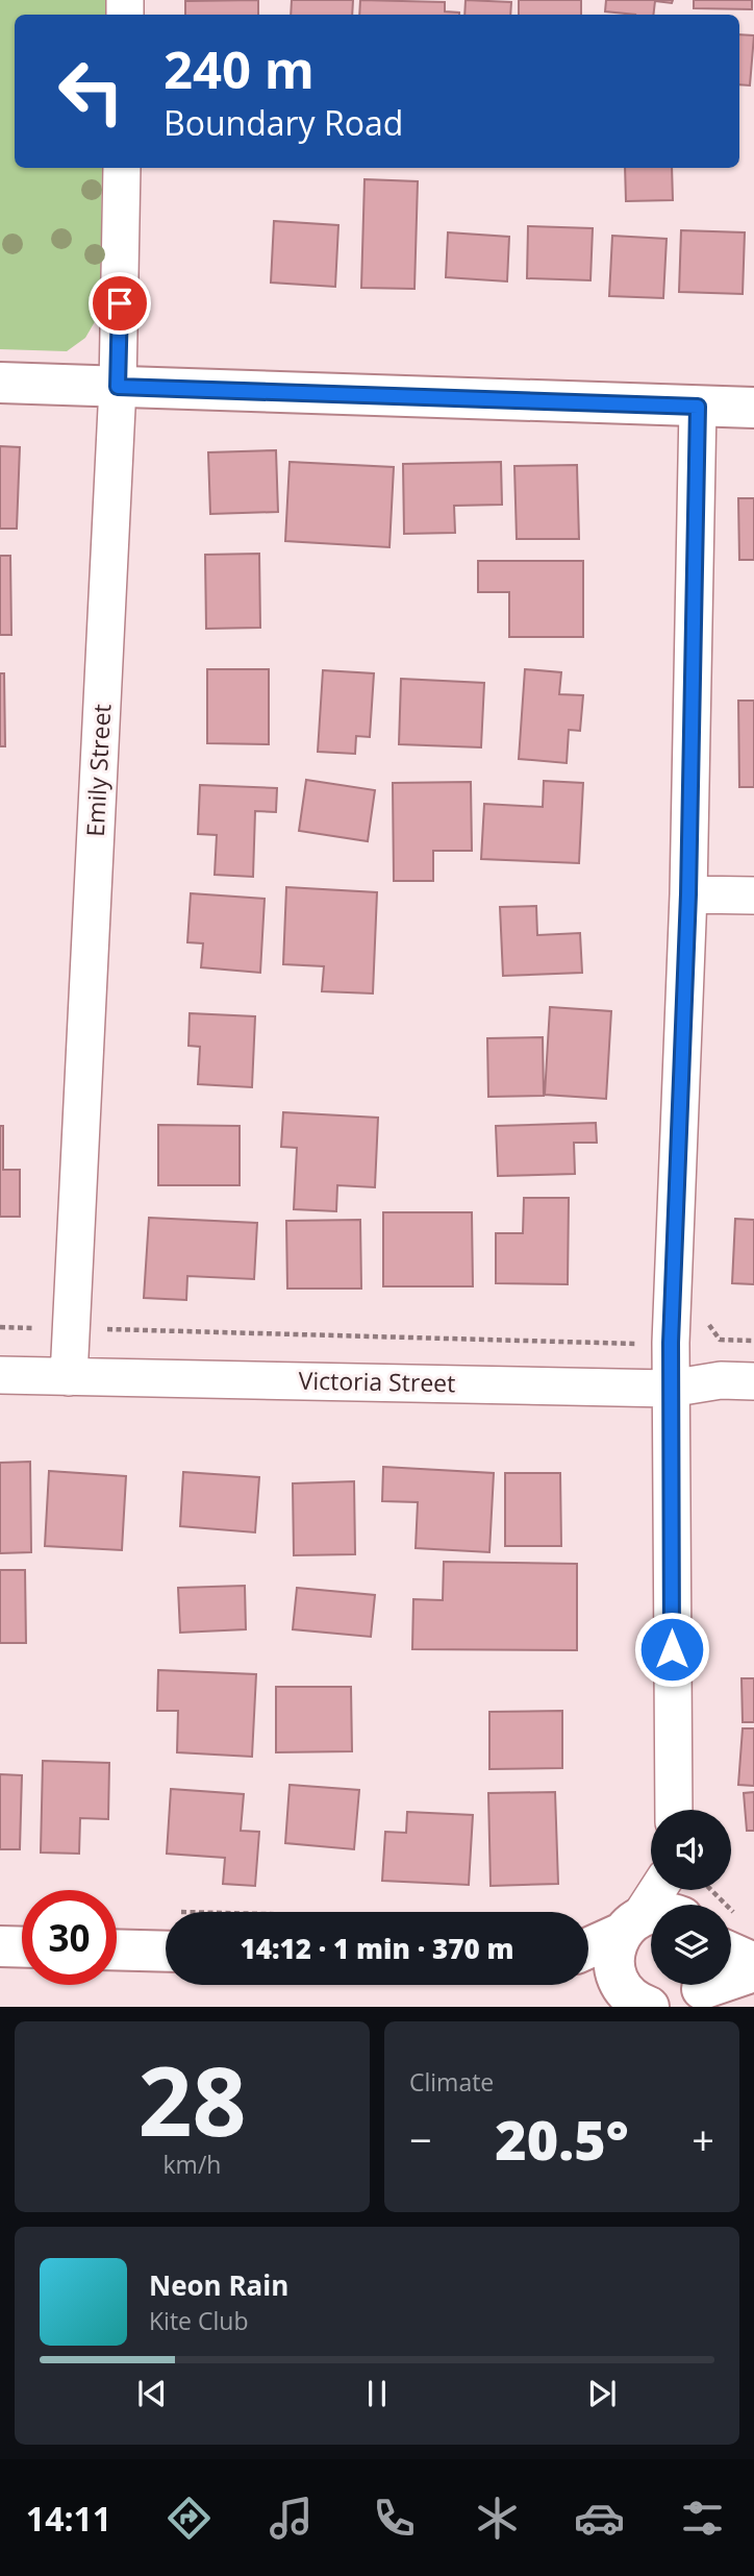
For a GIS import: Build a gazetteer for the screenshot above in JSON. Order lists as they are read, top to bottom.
{
  "streets": {
    "street": ["Emily Street", "Victoria Street"]
  },
  "crossings": [
    ["Emily Street", "Victoria Street"]
  ],
  "page": {
    "turn": ["240 m", "Boundary Road"],
    "limit": "30",
    "trip": "14:12 · 1 min · 370 m",
    "tile": [
      ["28", "km/h"],
      "Climate"
    ],
    "heat": ["−", "20.5°", "+"],
    "song": ["Neon Rain", "Kite Club"],
    "tabs": "14:11"
  }
}
